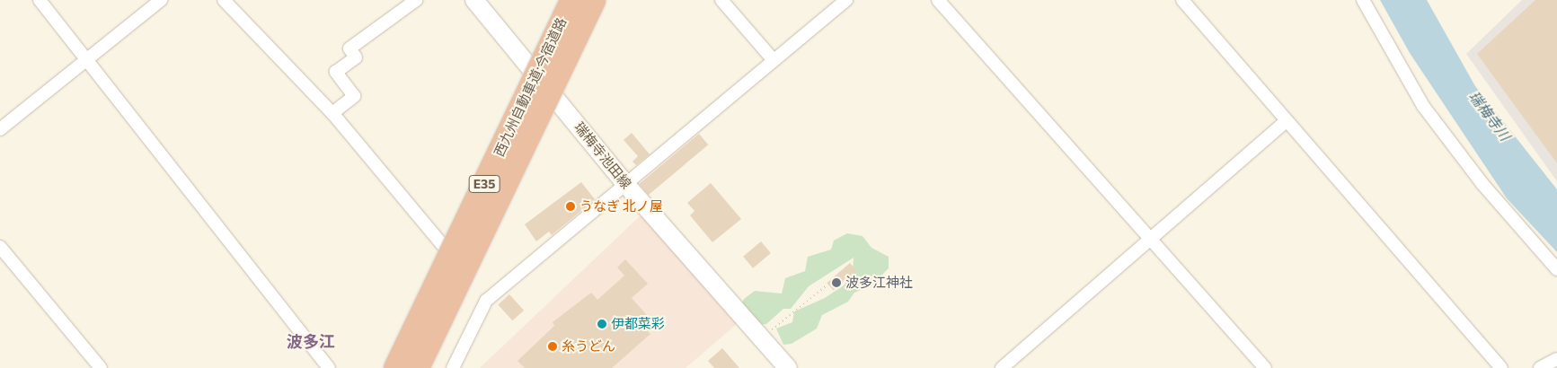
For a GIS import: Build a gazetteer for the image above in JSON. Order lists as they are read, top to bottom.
{
  "streets": {
    "highway": ["西九州自動車道;今宿道路", "E35"],
    "main road": ["瑞梅寺池田線"]
  },
  "districts": ["波多江"],
  "water": ["瑞梅寺川"],
  "places": [
    "うなぎ 北ノ屋",
    "波多江神社",
    "伊都菜彩",
    "糸うどん"
  ]
}
